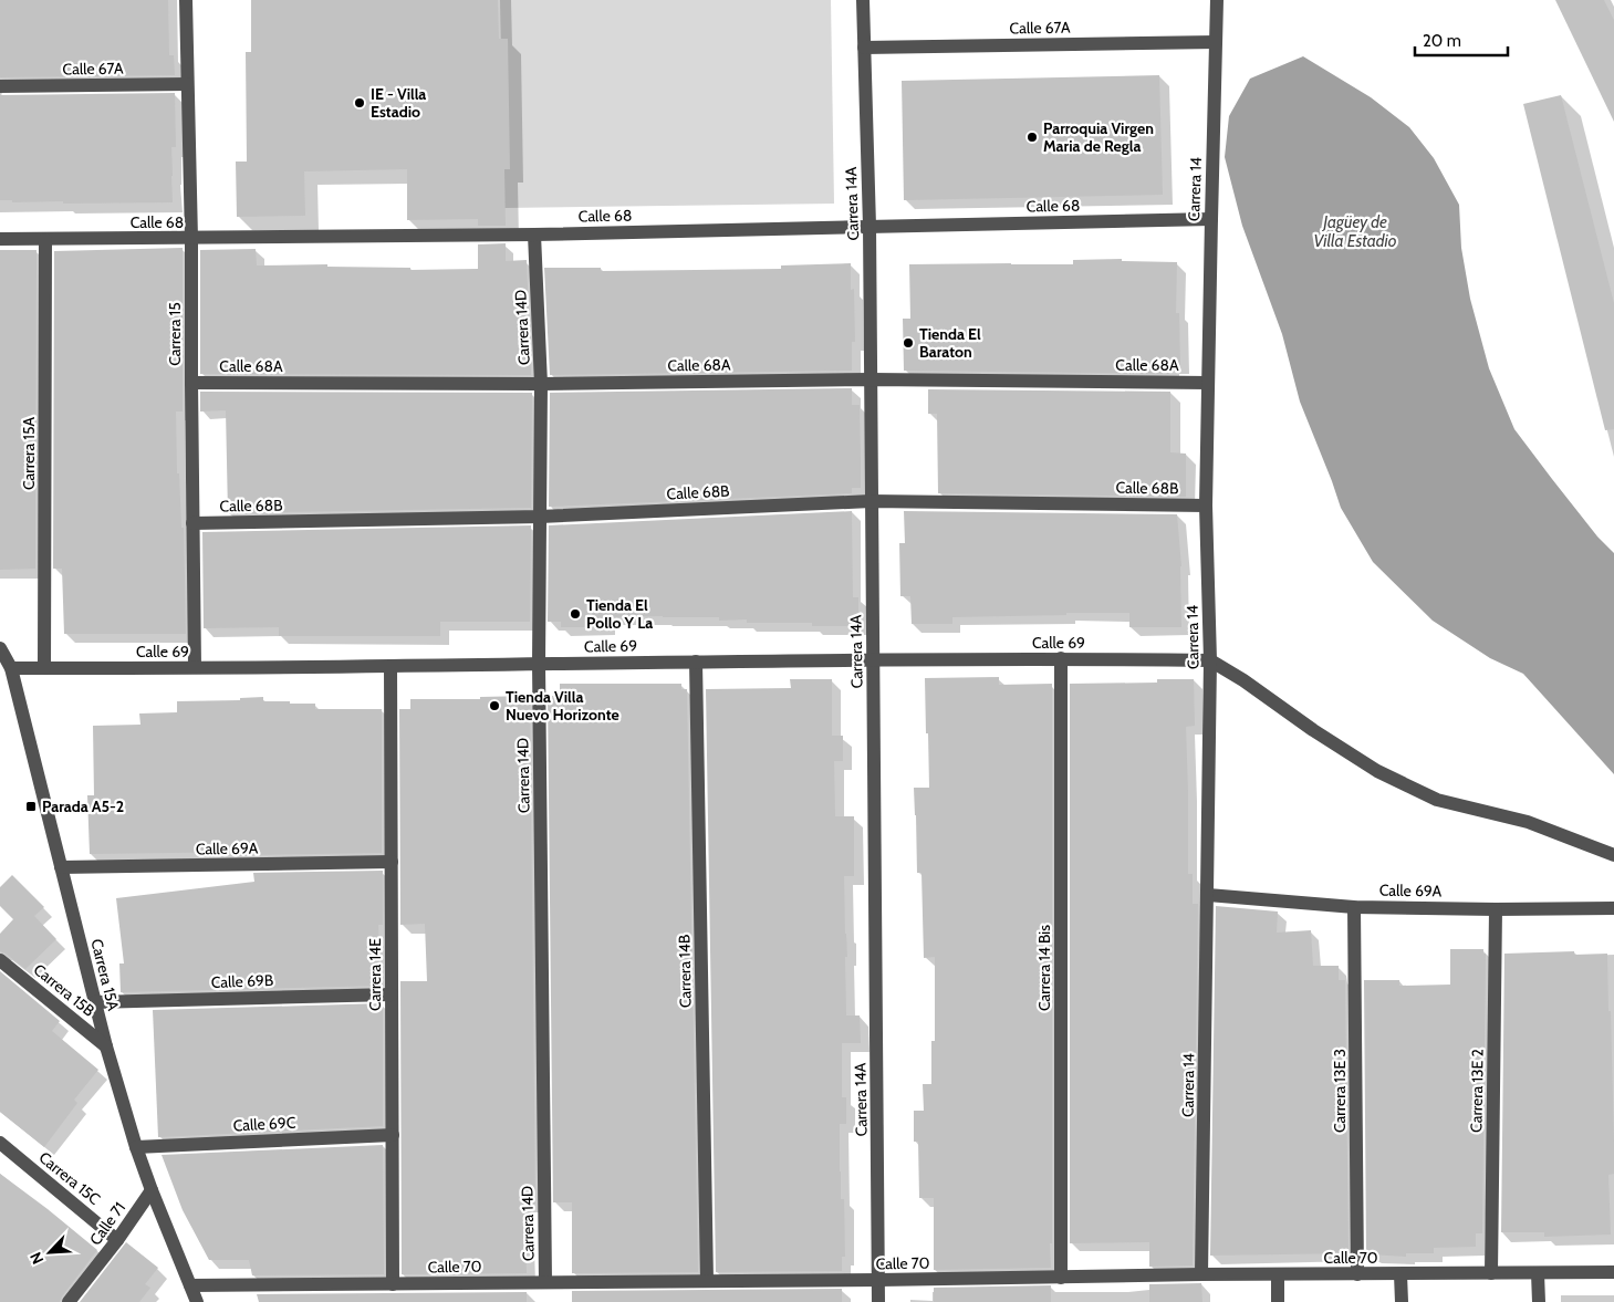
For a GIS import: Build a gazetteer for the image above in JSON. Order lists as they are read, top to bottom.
{
  "streets": {
    "street": [
      "Calle 67A",
      "Carrera 14",
      "Carrera 14A",
      "Calle 68",
      "Carrera 14D",
      "Carrera 15",
      "Calle 68A",
      "Carrera 15A",
      "Calle 68B",
      "Calle 69",
      "Calle 69A",
      "Carrera 14 Bis",
      "Carrera 14B",
      "Carrera 14E",
      "Calle 69B",
      "Carrera 15B",
      "Carrera 13E 3",
      "Carrera 13E 2",
      "Calle 69C",
      "Carrera 15C",
      "Calle 71",
      "Calle 70"
    ]
  },
  "crossings": [
    ["Calle 67A", "Carrera 14"],
    ["Calle 67A", "Carrera 14A"],
    ["Calle 67A", "Carrera 15"],
    ["Carrera 14", "Calle 68"],
    ["Carrera 14", "Calle 68A"],
    ["Carrera 14", "Calle 68B"],
    ["Carrera 14", "Calle 69"],
    ["Carrera 14", "Calle 69A"],
    ["Carrera 14", "Calle 70"],
    ["Carrera 14A", "Calle 68"],
    ["Carrera 14A", "Calle 68A"],
    ["Carrera 14A", "Calle 68B"],
    ["Carrera 14A", "Calle 69"],
    ["Carrera 14A", "Calle 70"],
    ["Calle 68", "Carrera 14D"],
    ["Calle 68", "Carrera 15"],
    ["Calle 68", "Carrera 15A"],
    ["Carrera 14D", "Calle 68A"],
    ["Carrera 14D", "Calle 68B"],
    ["Carrera 14D", "Calle 69"],
    ["Carrera 14D", "Calle 70"],
    ["Carrera 15", "Calle 68A"],
    ["Carrera 15", "Calle 68B"],
    ["Carrera 15", "Calle 69"],
    ["Carrera 15A", "Calle 69"],
    ["Carrera 15A", "Calle 69A"],
    ["Carrera 15A", "Calle 69B"],
    ["Carrera 15A", "Carrera 15B"],
    ["Carrera 15A", "Calle 69C"],
    ["Carrera 15A", "Calle 71"],
    ["Carrera 15A", "Calle 70"],
    ["Calle 69", "Carrera 14 Bis"],
    ["Calle 69", "Carrera 14B"],
    ["Calle 69", "Carrera 14E"],
    ["Calle 69A", "Carrera 14E"],
    ["Calle 69A", "Carrera 13E 3"],
    ["Calle 69A", "Carrera 13E 2"],
    ["Carrera 14 Bis", "Calle 70"],
    ["Carrera 14B", "Calle 70"],
    ["Carrera 14E", "Calle 69B"],
    ["Carrera 14E", "Calle 69C"],
    ["Carrera 14E", "Calle 70"],
    ["Carrera 13E 3", "Calle 70"],
    ["Carrera 13E 2", "Calle 70"],
    ["Carrera 15C", "Calle 71"]
  ],
  "water": ["Jagüey de Villa Estadio"],
  "places": {
    "other": [
      "IE - Villa Estadio",
      "Parroquia Virgen Maria de Regla",
      "Tienda El Baraton",
      "Tienda El Pollo Y La",
      "Tienda Villa Nuevo Horizonte"
    ],
    "transit": ["Parada A5-2"]
  },
  "scale_bar": "20 m",
  "north": "bottom left"
}
